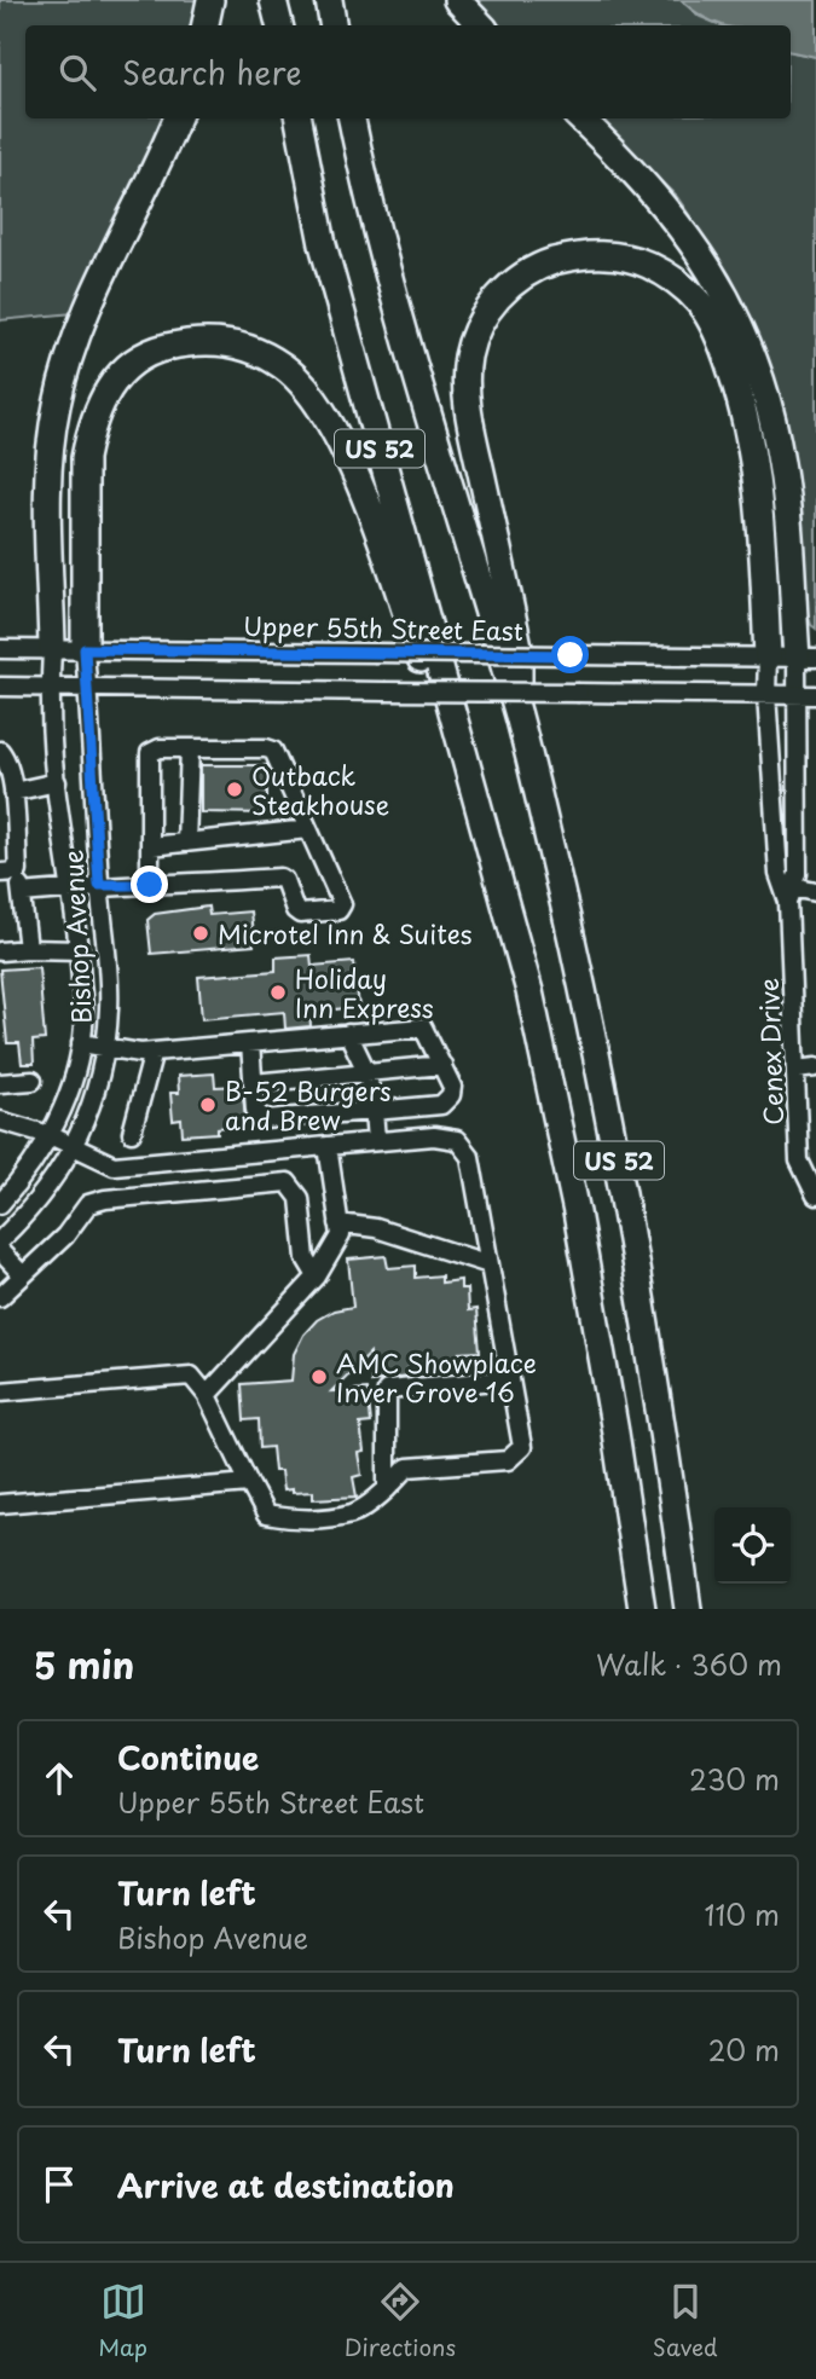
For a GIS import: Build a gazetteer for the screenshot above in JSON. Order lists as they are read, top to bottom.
{
  "streets": {
    "highway": ["US 52"],
    "street": ["Upper 55th Street East", "Bishop Avenue", "Cenex Drive"]
  },
  "crossings": [
    ["Upper 55th Street East", "Bishop Avenue"],
    ["Upper 55th Street East", "Cenex Drive"]
  ],
  "places": [
    "Outback Steakhouse",
    "Microtel Inn & Suites",
    "Holiday Inn Express",
    "B-52 Burgers and Brew",
    "AMC Showplace Inver Grove 16"
  ],
  "page": {
    "search": "Search here",
    "heading": ["5 min", "Walk · 360 m"],
    "list": [
      ["Continue", "Upper 55th Street East", "230 m"],
      ["Turn left", "Bishop Avenue", "110 m"],
      ["Turn left", "20 m"],
      "Arrive at destination"
    ],
    "nav": ["Map", "Directions", "Saved"]
  }
}
